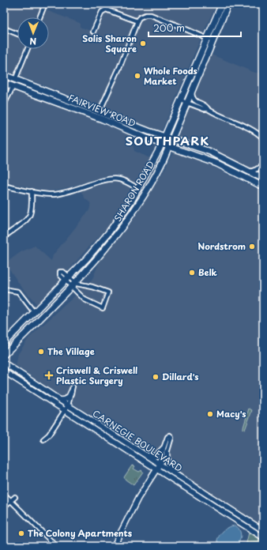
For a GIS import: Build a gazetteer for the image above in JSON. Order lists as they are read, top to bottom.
{
  "streets": {
    "main road": ["FAIRVIEW ROAD", "SHARON ROAD"],
    "street": ["CARNEGIE BOULEVARD"]
  },
  "crossings": [
    ["FAIRVIEW ROAD", "SHARON ROAD"]
  ],
  "districts": ["SOUTHPARK"],
  "places": {
    "other": [
      "Solis Sharon Square",
      "Whole Foods Market",
      "Nordstrom",
      "Belk",
      "The Village",
      "Dillard's",
      "Macy's",
      "The Colony Apartments"
    ],
    "health": ["Criswell & Criswell Plastic Surgery"]
  },
  "scale_bar": "200 m",
  "north": "bottom"
}
